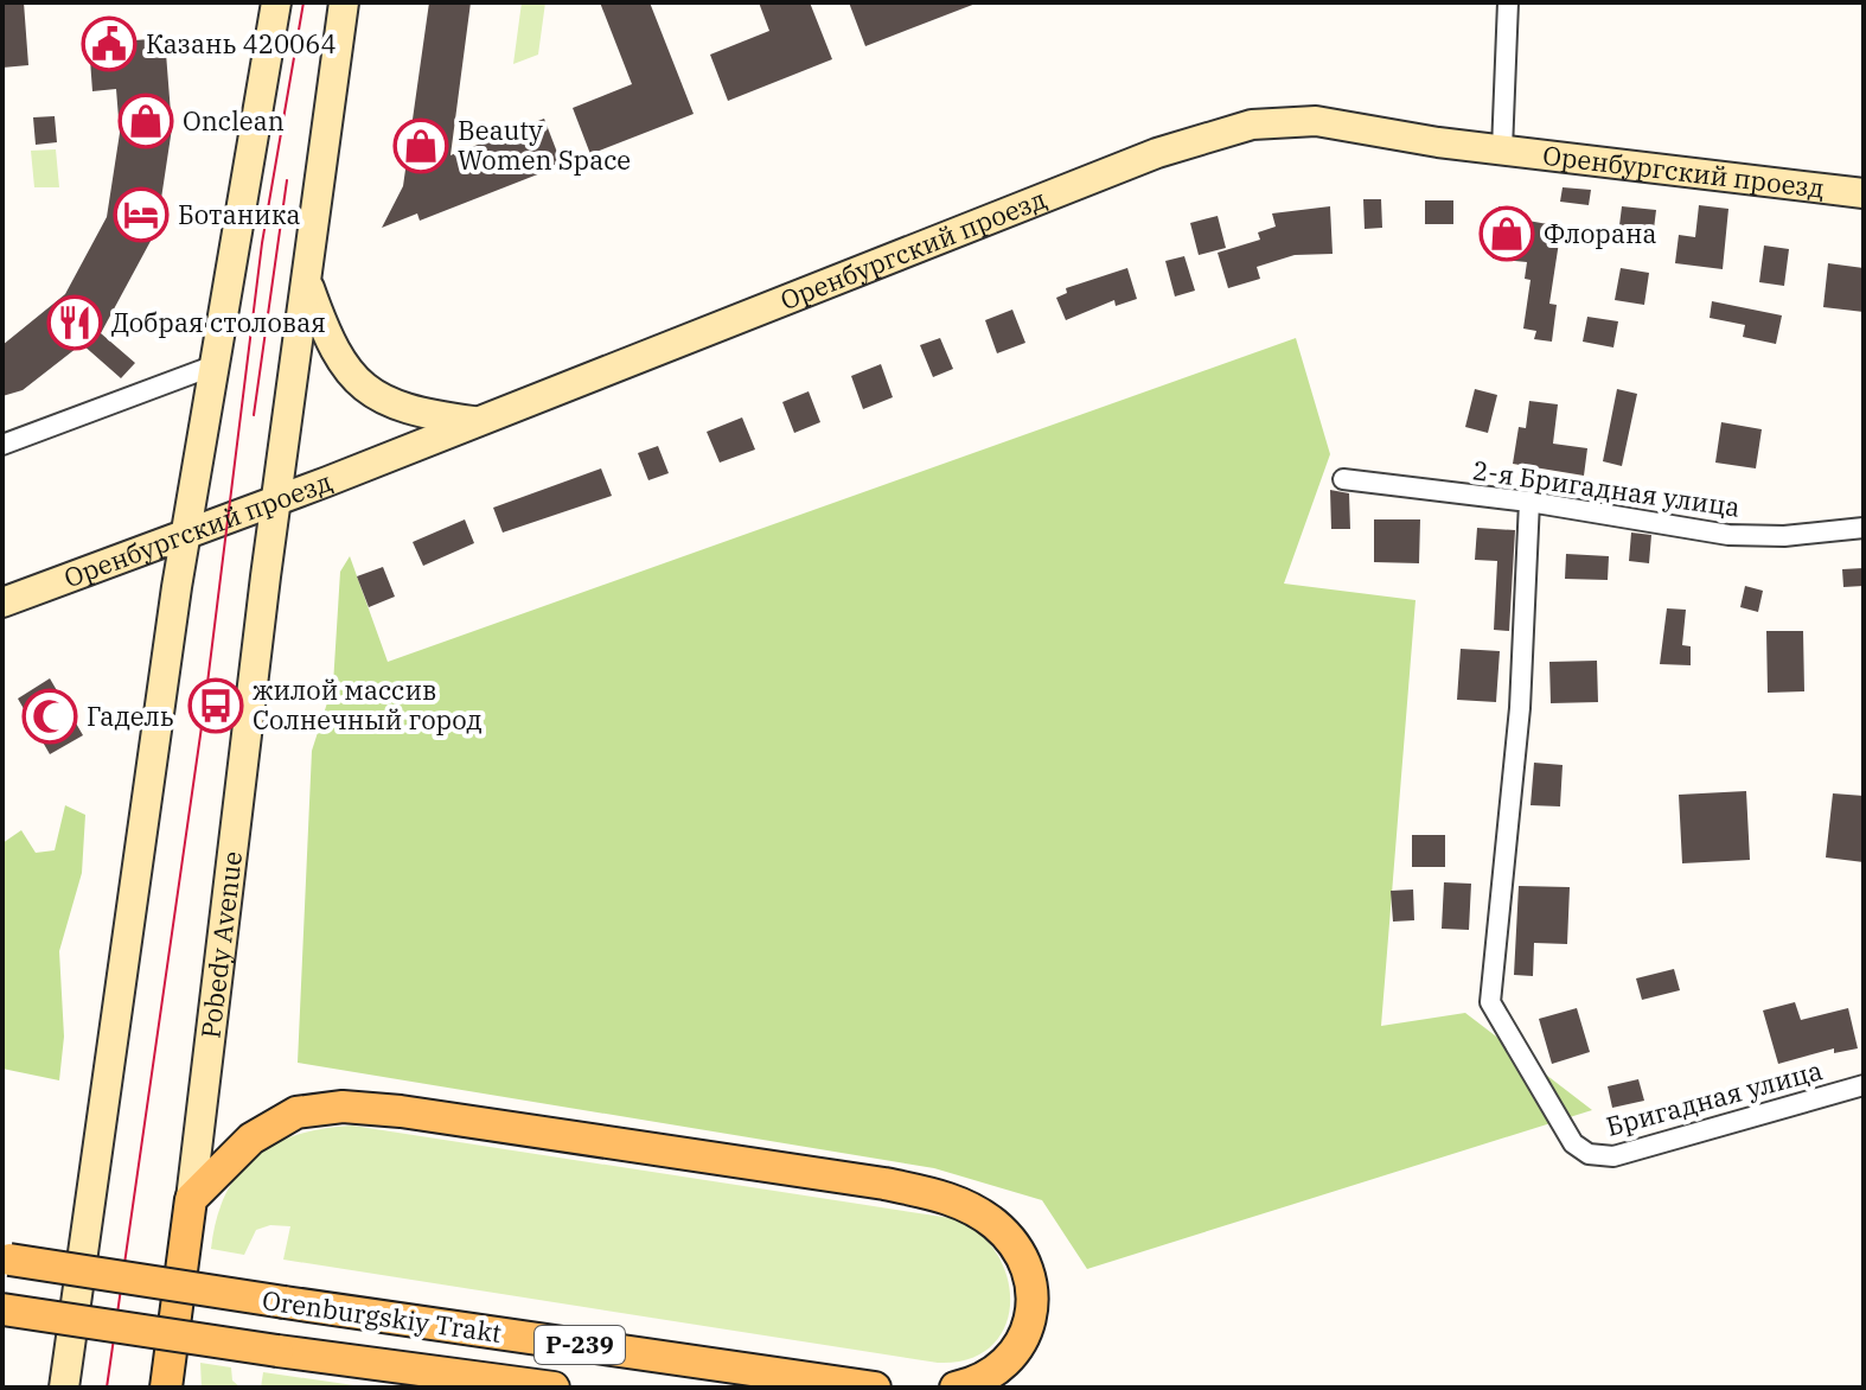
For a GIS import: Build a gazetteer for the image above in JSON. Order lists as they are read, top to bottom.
{
  "streets": {
    "main road": [
      "Оренбургский проезд",
      "Pobedy Avenue",
      "Orenburgskiy Trakt",
      "Р-239"
    ],
    "street": ["2-я Бригадная улица", "Бригадная улица"]
  },
  "crossings": [
    ["Оренбургский проезд", "Pobedy Avenue"],
    ["2-я Бригадная улица", "Бригадная улица"]
  ],
  "places": {
    "public building": ["Казань 420064"],
    "shop": ["Onclean", "Beauty Women Space", "Флорана"],
    "hotel": ["Ботаника"],
    "restaurant": ["Добрая столовая"],
    "bus stop": ["жилой массив Солнечный город"],
    "mosque": ["Гадель"]
  }
}
